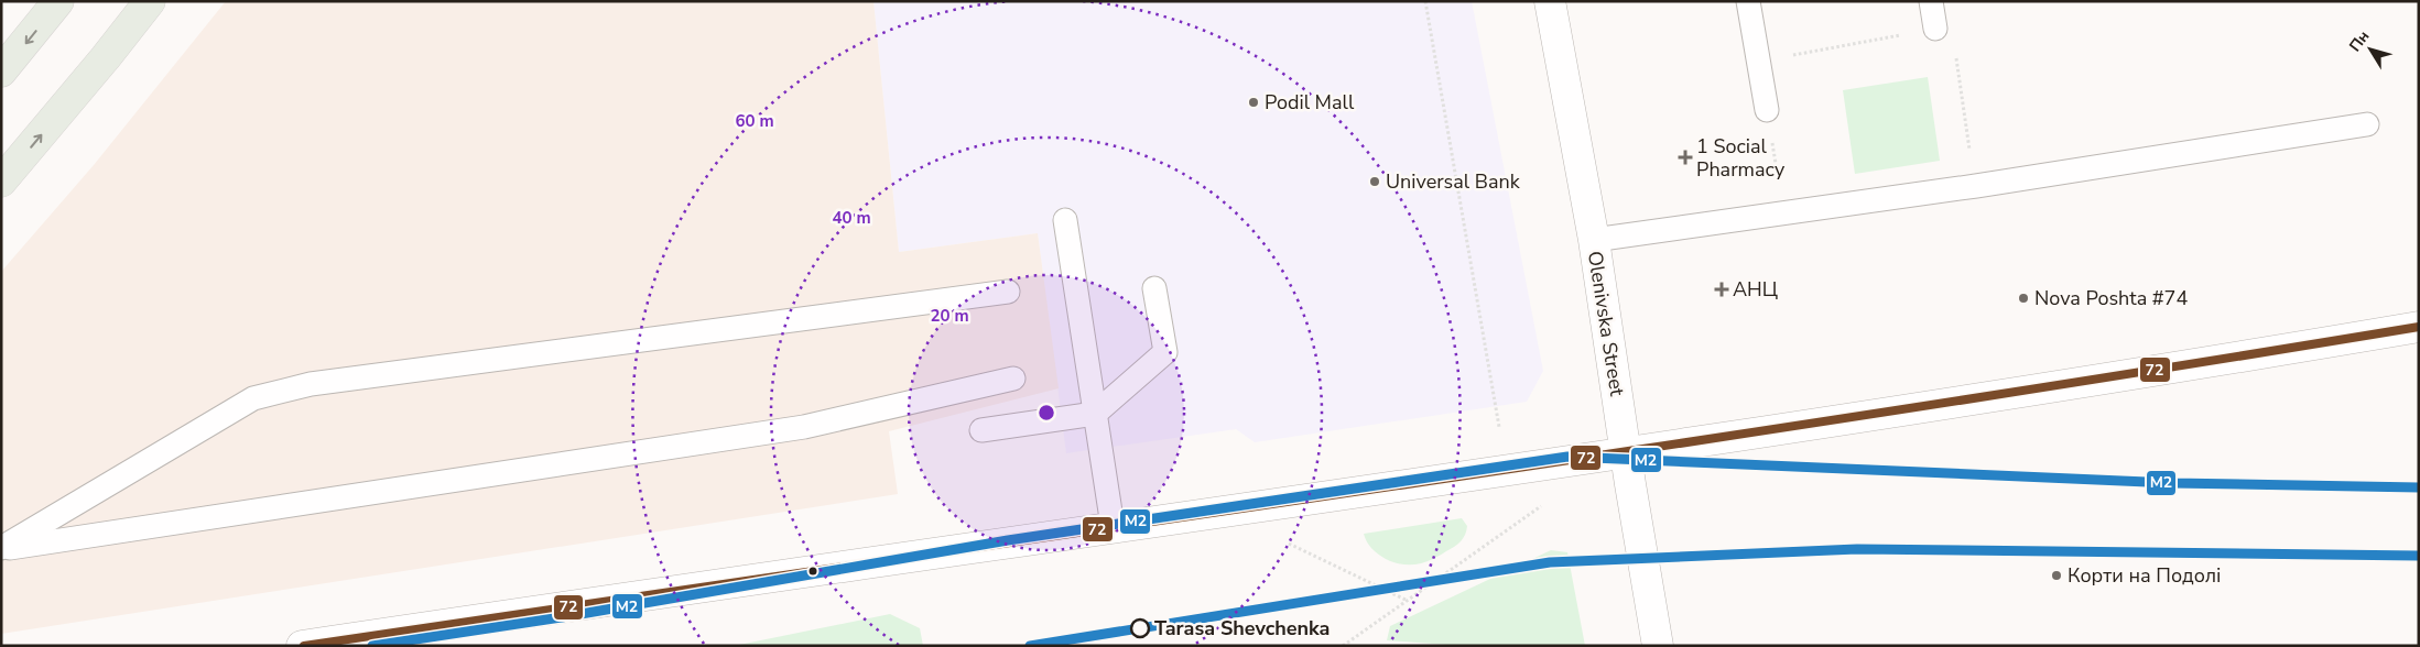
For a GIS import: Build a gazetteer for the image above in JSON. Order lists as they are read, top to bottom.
{
  "streets": {
    "street": ["Olenivska Street"]
  },
  "places": {
    "other": [
      "Podil Mall",
      "Universal Bank",
      "Nova Poshta #74",
      "Корти на Подолі",
      "Tarasa Shevchenka"
    ],
    "health": ["1 Social Pharmacy", "АНЦ"]
  },
  "lines": ["transit line 72", "transit line M2"],
  "north": "top left",
  "rings": ["60 m", "40 m", "20 m"]
}
